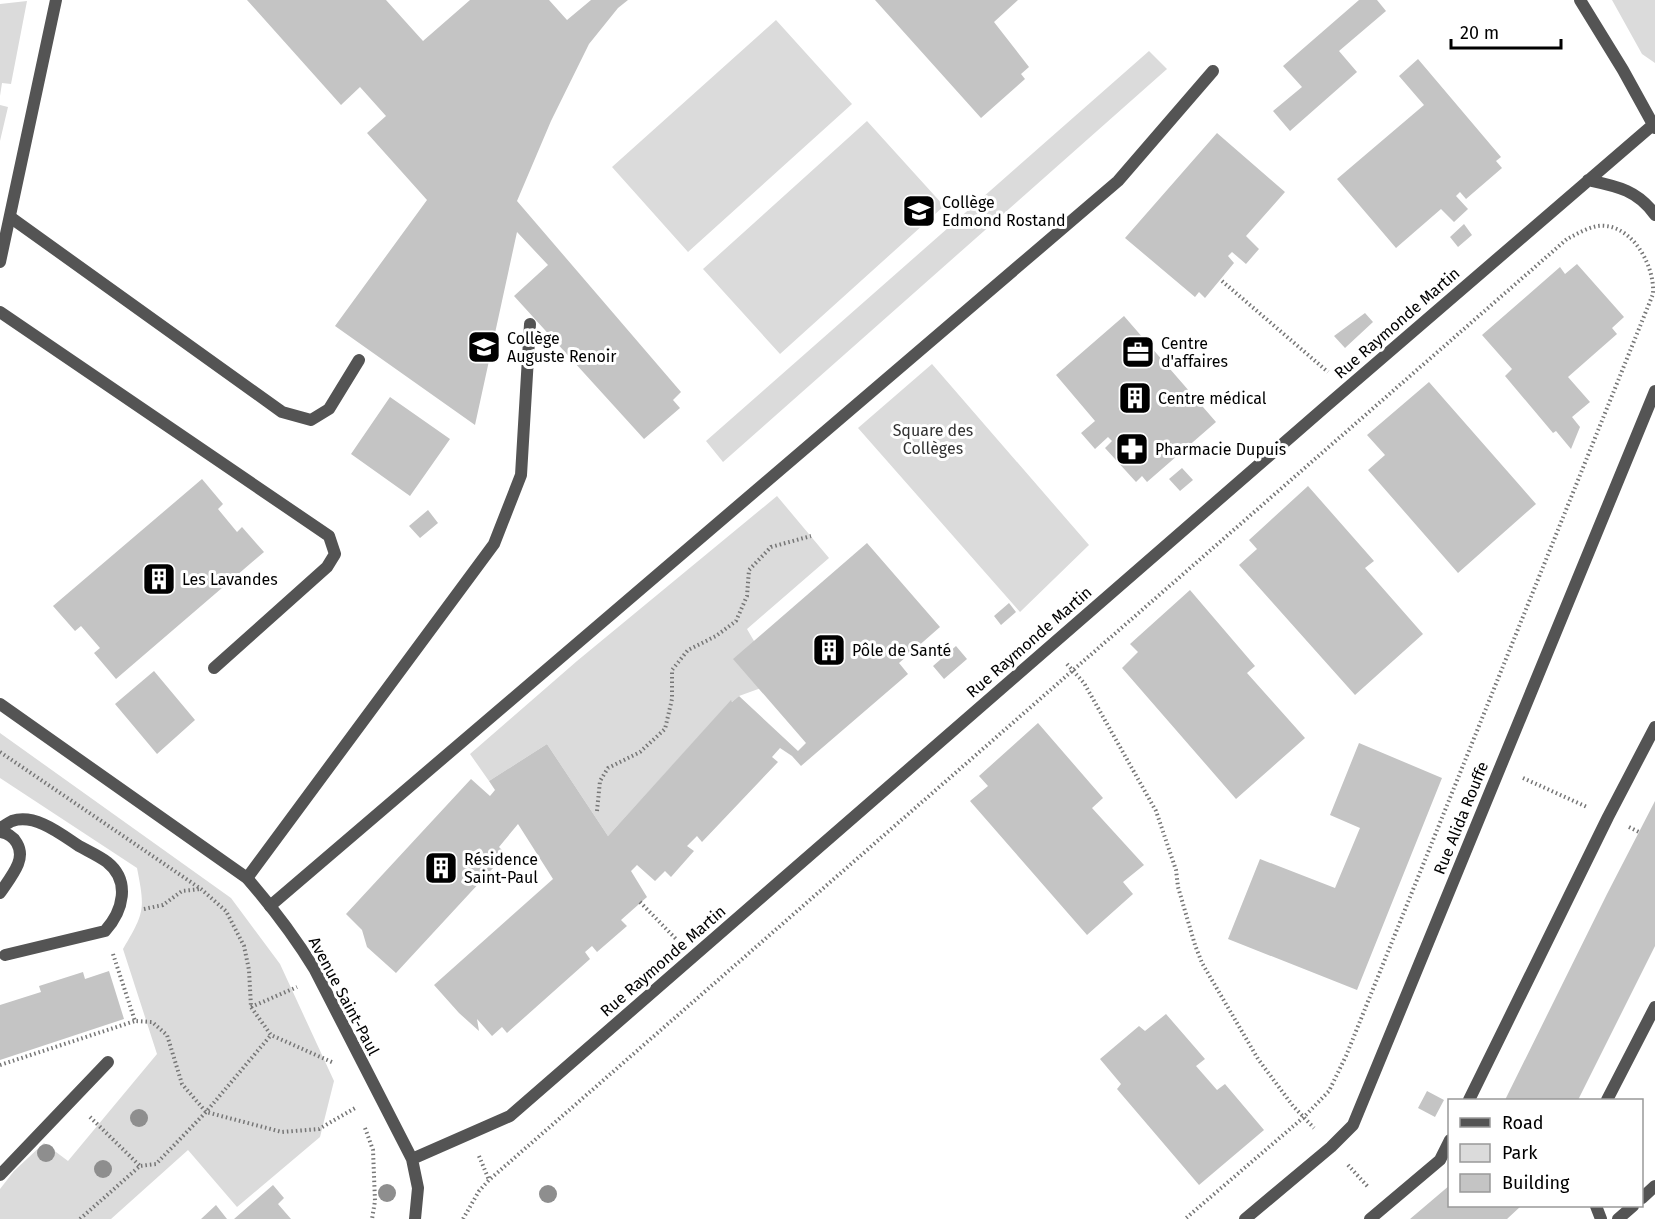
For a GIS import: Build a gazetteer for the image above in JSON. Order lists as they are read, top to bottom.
{
  "streets": {
    "street": ["Rue Raymonde Martin", "Rue Alida Rouffe", "Avenue Saint-Paul"]
  },
  "crossings": [
    ["Rue Raymonde Martin", "Avenue Saint-Paul"]
  ],
  "parks": ["Square des Collèges"],
  "places": {
    "school or university": ["Collège Edmond Rostand", "Collège Auguste Renoir"],
    "office": ["Centre d'affaires"],
    "building": [
      "Centre médical",
      "Les Lavandes",
      "Pôle de Santé",
      "Résidence Saint-Paul"
    ],
    "pharmacy": ["Pharmacie Dupuis"]
  },
  "legend": ["Road", "Park", "Building"],
  "scale_bar": "20 m"
}
